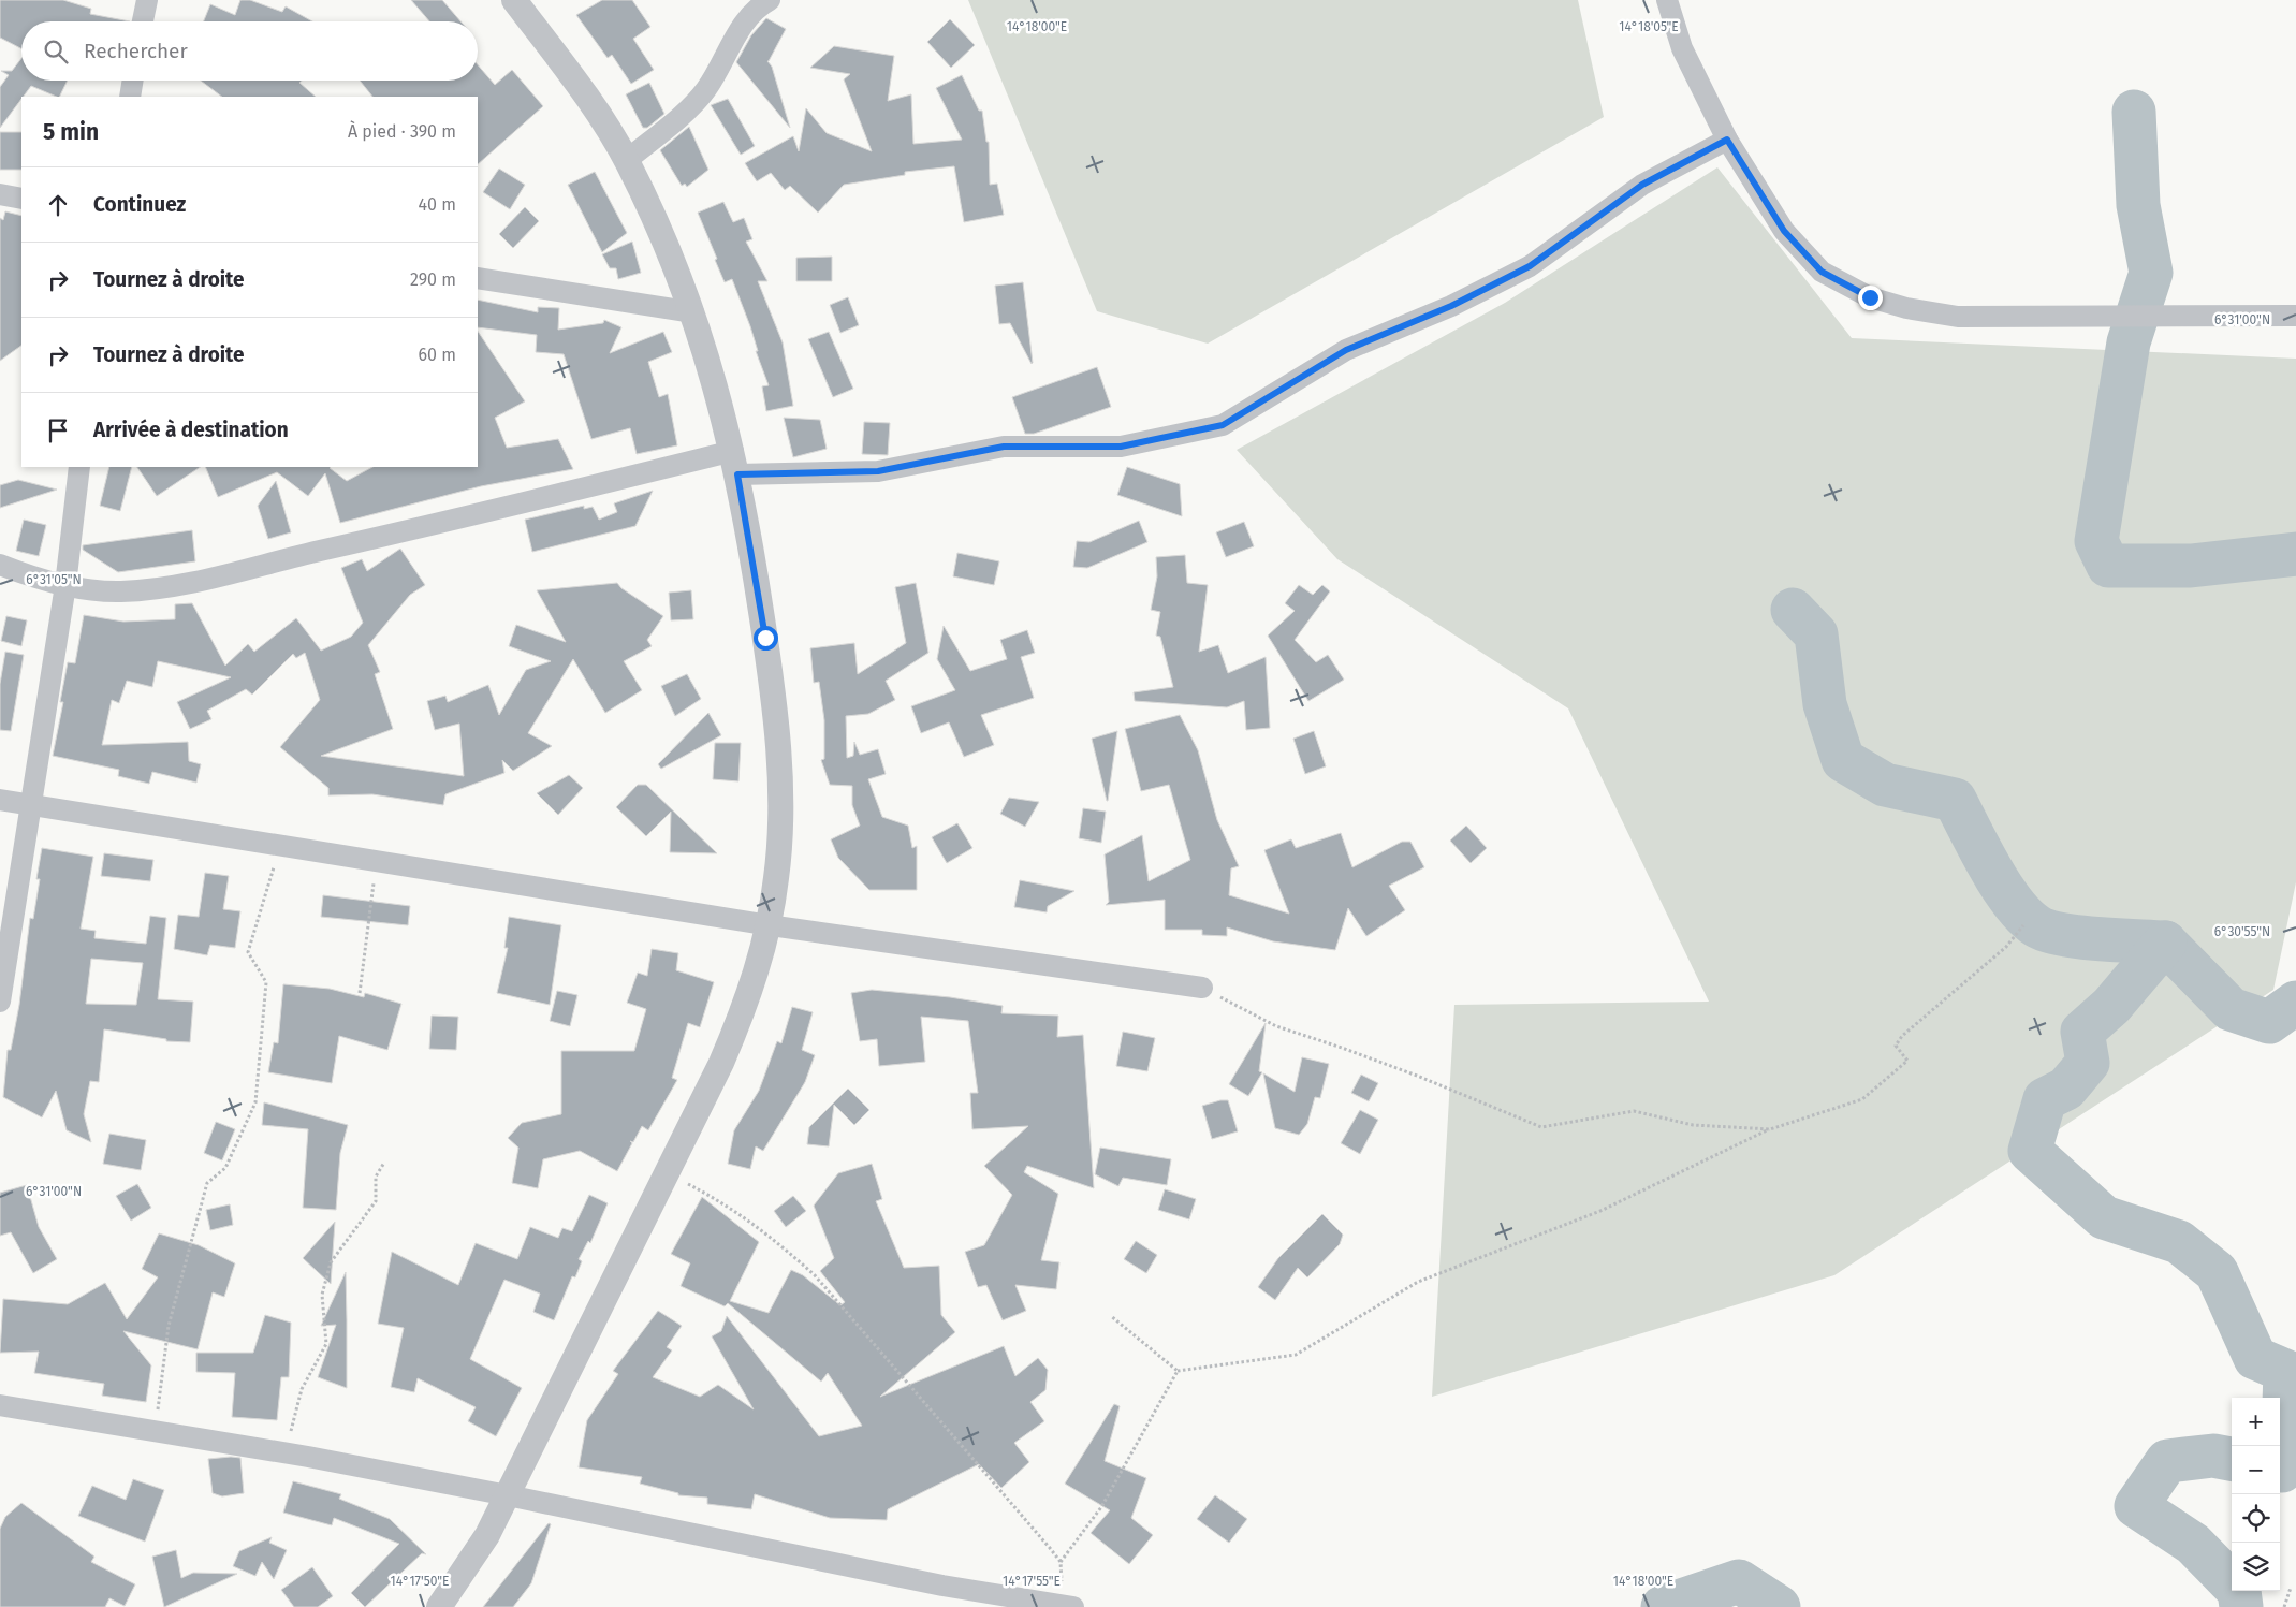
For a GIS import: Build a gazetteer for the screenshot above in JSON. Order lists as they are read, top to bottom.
{
  "page": {
    "search": "Rechercher",
    "heading": ["5 min", "À pied · 390 m"],
    "list": [
      ["Continuez", "40 m"],
      ["Tournez à droite", "290 m"],
      ["Tournez à droite", "60 m"],
      "Arrivée à destination"
    ],
    "map_buttons": ["+", "−"]
  },
  "coordinates": [
    "14°18'00\"E",
    "14°18'05\"E",
    "6°31'00\"N",
    "6°31'05\"N",
    "6°30'55\"N",
    "14°17'50\"E",
    "14°17'55\"E"
  ]
}
